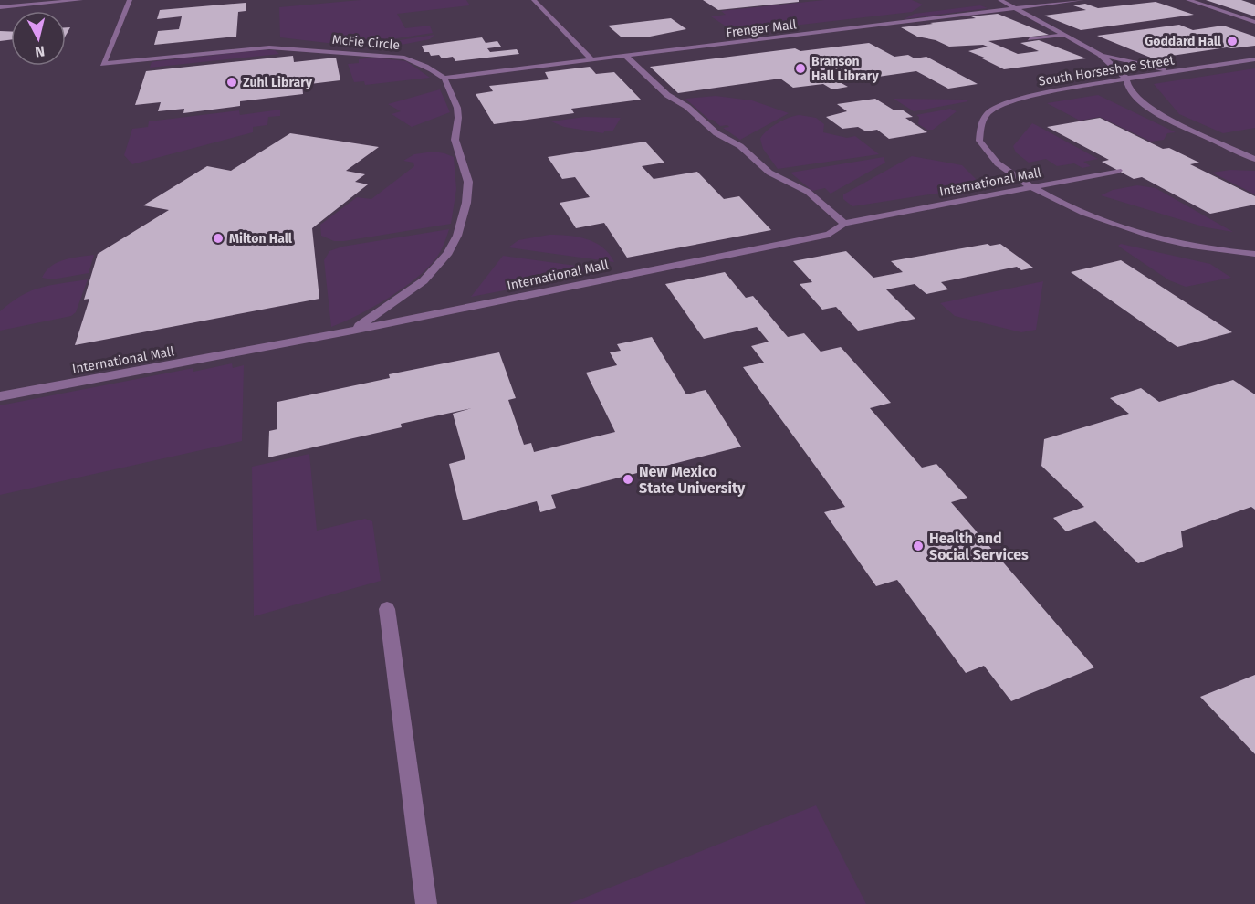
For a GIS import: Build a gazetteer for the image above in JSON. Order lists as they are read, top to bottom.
{
  "streets": {
    "street": [
      "Frenger Mall",
      "McFie Circle",
      "South Horseshoe Street",
      "International Mall"
    ]
  },
  "crossings": [
    ["Frenger Mall", "McFie Circle"],
    ["South Horseshoe Street", "International Mall"]
  ],
  "places": [
    "Goddard Hall",
    "Branson Hall Library",
    "Zuhl Library",
    "Milton Hall",
    "New Mexico State University",
    "Health and Social Services"
  ],
  "north": "bottom"
}
